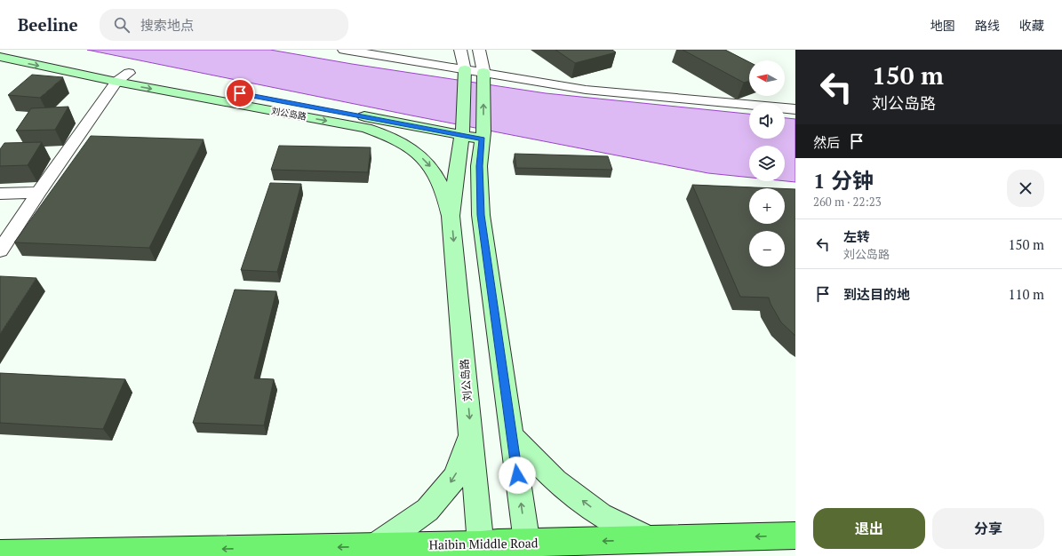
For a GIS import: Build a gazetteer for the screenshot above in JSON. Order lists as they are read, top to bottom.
{
  "streets": {
    "main road": ["刘公岛路", "Haibin Middle Road"]
  },
  "crossings": [
    ["刘公岛路", "Haibin Middle Road"]
  ],
  "one_way": ["刘公岛路", "Haibin Middle Road"],
  "north": "left",
  "page": {
    "header": "Beeline",
    "search": "搜索地点",
    "nav": ["地图", "路线", "收藏"],
    "turn": ["150 m", "刘公岛路"],
    "map_buttons": ["+", "−"],
    "then": "然后",
    "heading": ["1 分钟", "260 m · 22:23"],
    "list": [
      {
        "name": "左转",
        "note": "刘公岛路",
        "value": "150 m"
      },
      {
        "name": "到达目的地",
        "value": "110 m"
      }
    ],
    "buttons": ["退出", "分享"]
  }
}
